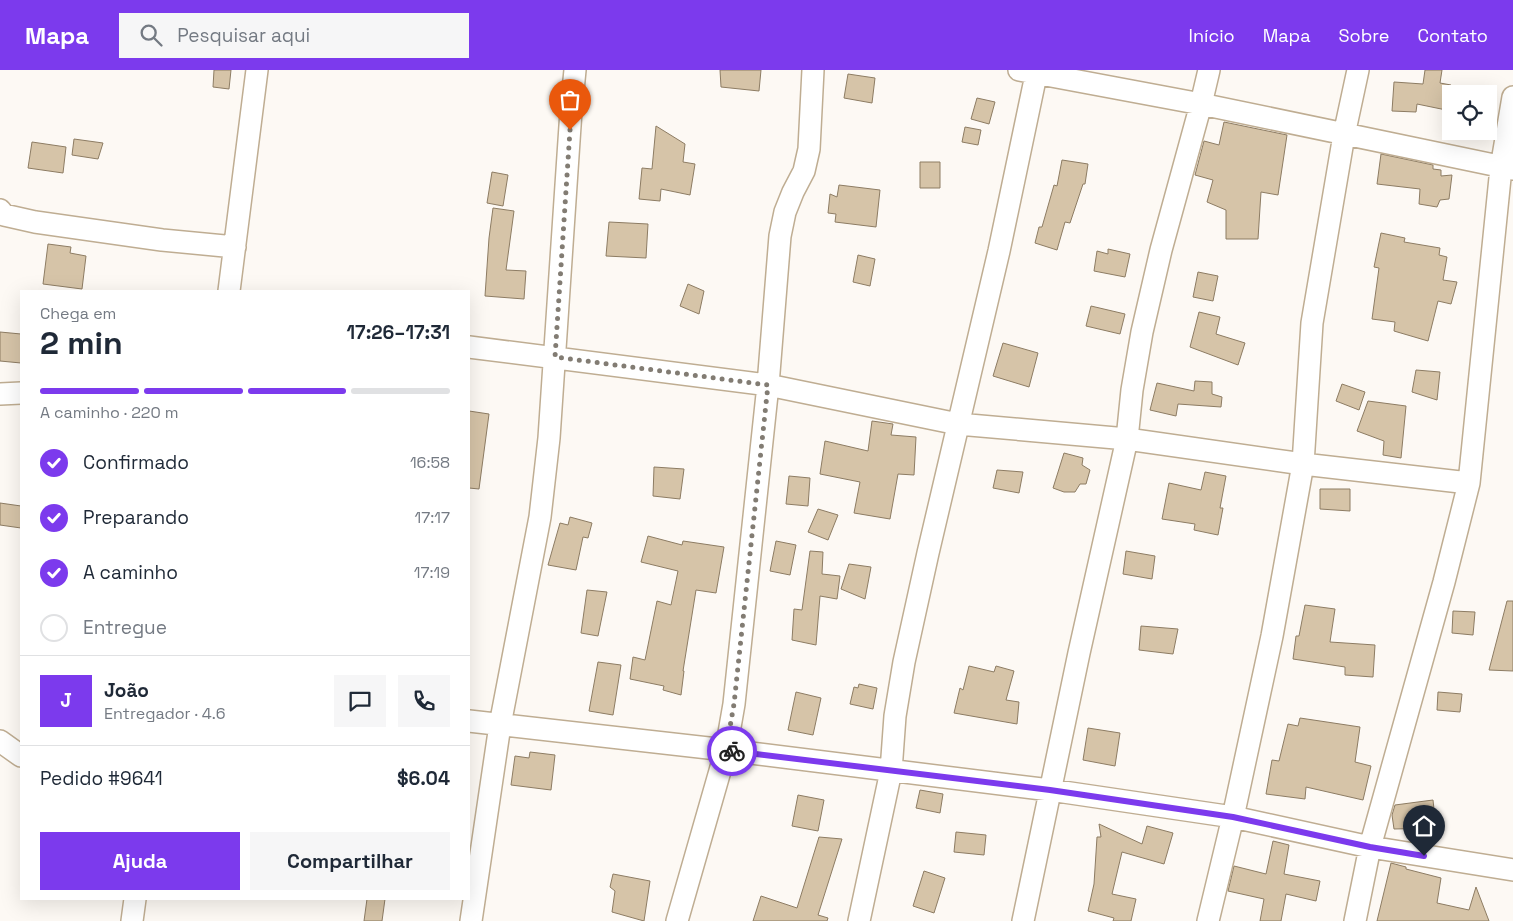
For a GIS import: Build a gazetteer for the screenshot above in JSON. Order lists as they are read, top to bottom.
{
  "page": {
    "header": "Mapa",
    "search": "Pesquisar aqui",
    "nav": [
      "Início",
      "Mapa",
      "Sobre",
      "Contato"
    ],
    "heading": ["2 min", "Chega em", "17:26–17:31"],
    "panel": [
      "João",
      "Entregador · 4.6",
      "Pedido #9641",
      "$6.04"
    ],
    "bar": "A caminho · 220 m",
    "list": [
      ["Confirmado", "16:58"],
      ["Preparando", "17:17"],
      ["A caminho", "17:19"],
      "Entregue"
    ],
    "round": "J",
    "buttons": ["Ajuda", "Compartilhar"]
  }
}
